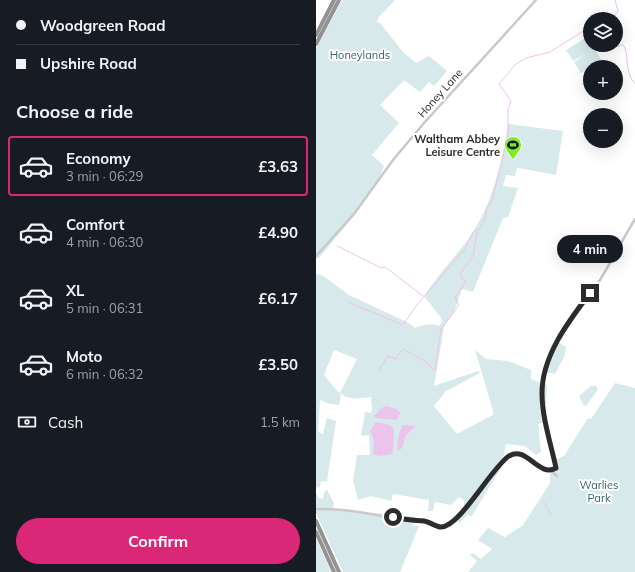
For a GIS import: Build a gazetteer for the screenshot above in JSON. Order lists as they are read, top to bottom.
{
  "streets": {
    "street": ["Honey Lane"]
  },
  "parks": ["Honeylands", "Warlies Park"],
  "places": {
    "sports": ["Waltham Abbey Leisure Centre"]
  },
  "page": {
    "banner": ["Woodgreen Road", "Upshire Road"],
    "map_buttons": ["+", "−"],
    "heading": "Choose a ride",
    "list": [
      {
        "name": "Economy",
        "note": "3 min · 06:29",
        "value": "£3.63"
      },
      {
        "name": "Comfort",
        "note": "4 min · 06:30",
        "value": "£4.90"
      },
      {
        "name": "XL",
        "note": "5 min · 06:31",
        "value": "£6.17"
      },
      {
        "name": "Moto",
        "note": "6 min · 06:32",
        "value": "£3.50"
      }
    ],
    "bubble": "4 min",
    "pay": ["Cash", "1.5 km"],
    "buttons": "Confirm"
  }
}
